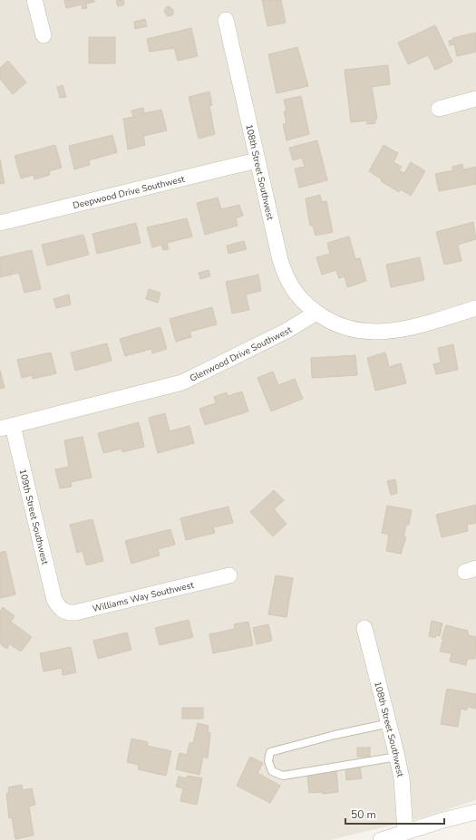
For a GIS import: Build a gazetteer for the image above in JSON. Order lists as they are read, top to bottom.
{
  "streets": {
    "street": [
      "108th Street Southwest",
      "Deepwood Drive Southwest",
      "Glenwood Drive Southwest",
      "109th Street Southwest",
      "Williams Way Southwest"
    ]
  },
  "crossings": [
    ["108th Street Southwest", "Deepwood Drive Southwest"],
    ["108th Street Southwest", "Glenwood Drive Southwest"],
    ["Glenwood Drive Southwest", "109th Street Southwest"],
    ["109th Street Southwest", "Williams Way Southwest"]
  ],
  "scale_bar": "50 m"
}
